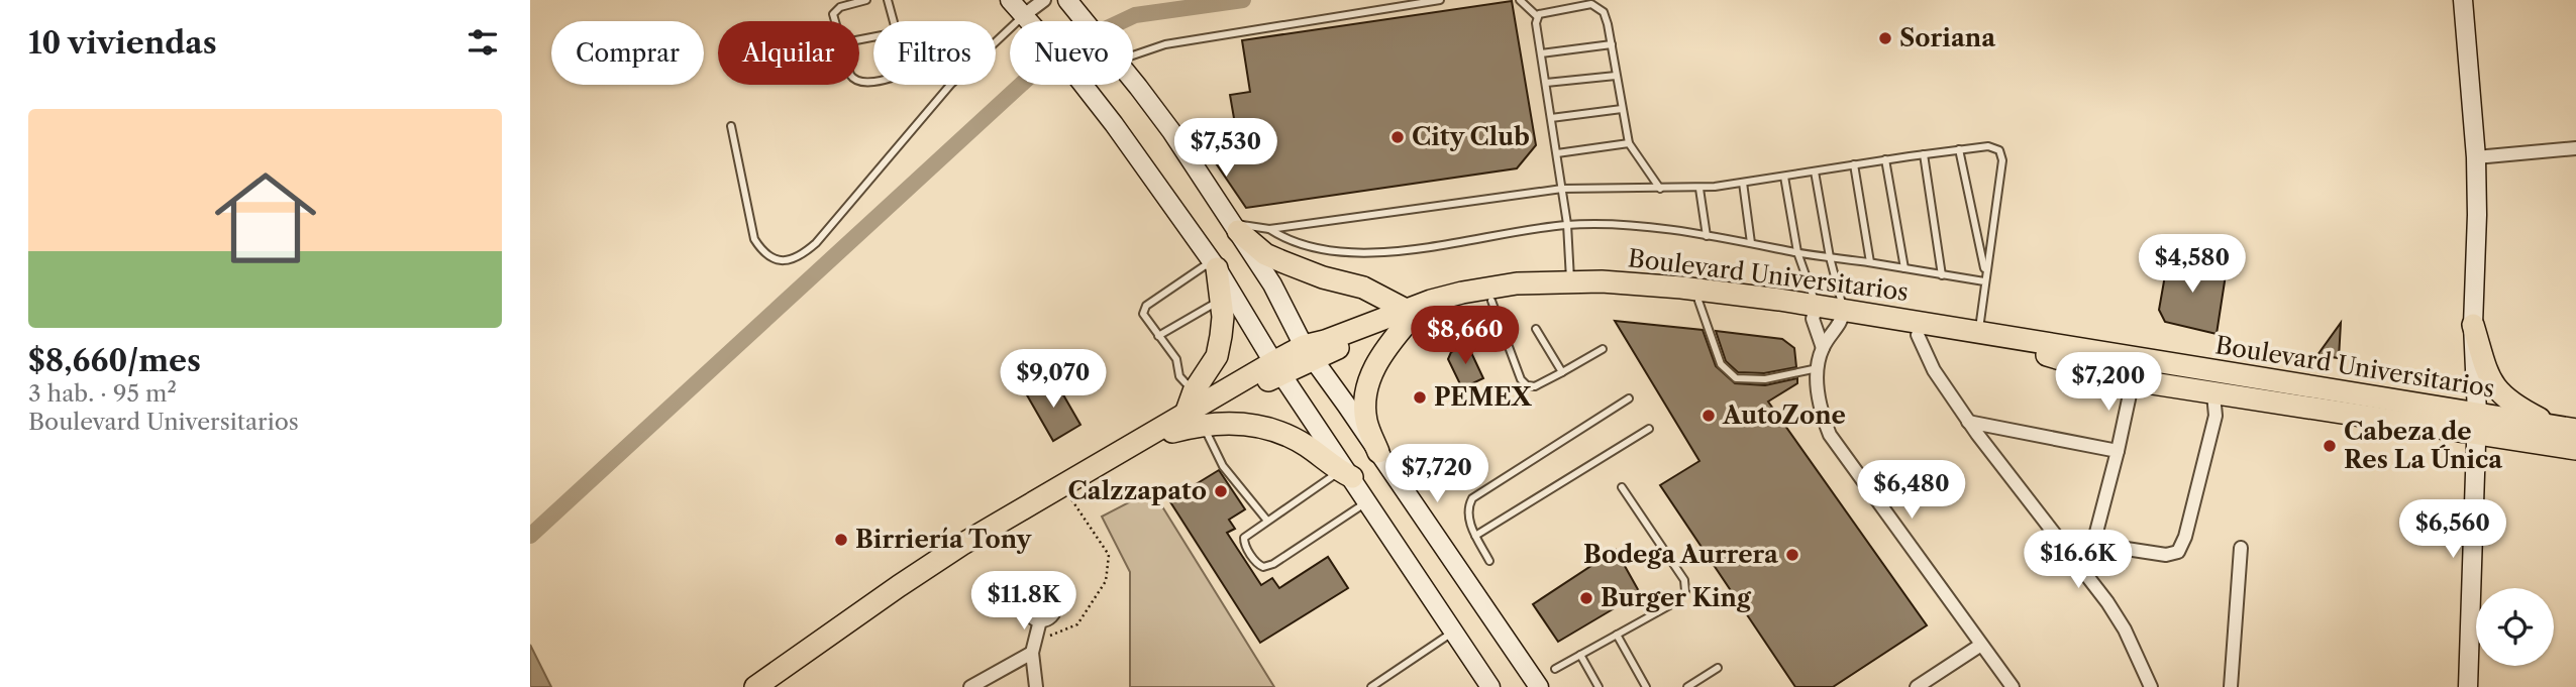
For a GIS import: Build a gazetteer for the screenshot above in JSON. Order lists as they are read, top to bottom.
{
  "streets": {
    "main road": ["Boulevard Universitarios"]
  },
  "places": [
    "Soriana",
    "City Club",
    "PEMEX",
    "AutoZone",
    "Cabeza de Res La Única",
    "Calzzapato",
    "Birriería Tony",
    "Bodega Aurrera",
    "Burger King"
  ],
  "page": {
    "heading": "10 viviendas",
    "chip": [
      "Comprar",
      "Alquilar",
      "Filtros",
      "Nuevo"
    ],
    "list": [
      {
        "name": "$8,660/mes",
        "note": "3 hab. · 95 m² · Boulevard Universitarios"
      }
    ],
    "price": [
      "$7,530",
      "$4,580",
      "$8,660",
      "$9,070",
      "$7,200",
      "$7,720",
      "$6,480",
      "$6,560",
      "$16.6K",
      "$11.8K"
    ]
  }
}
